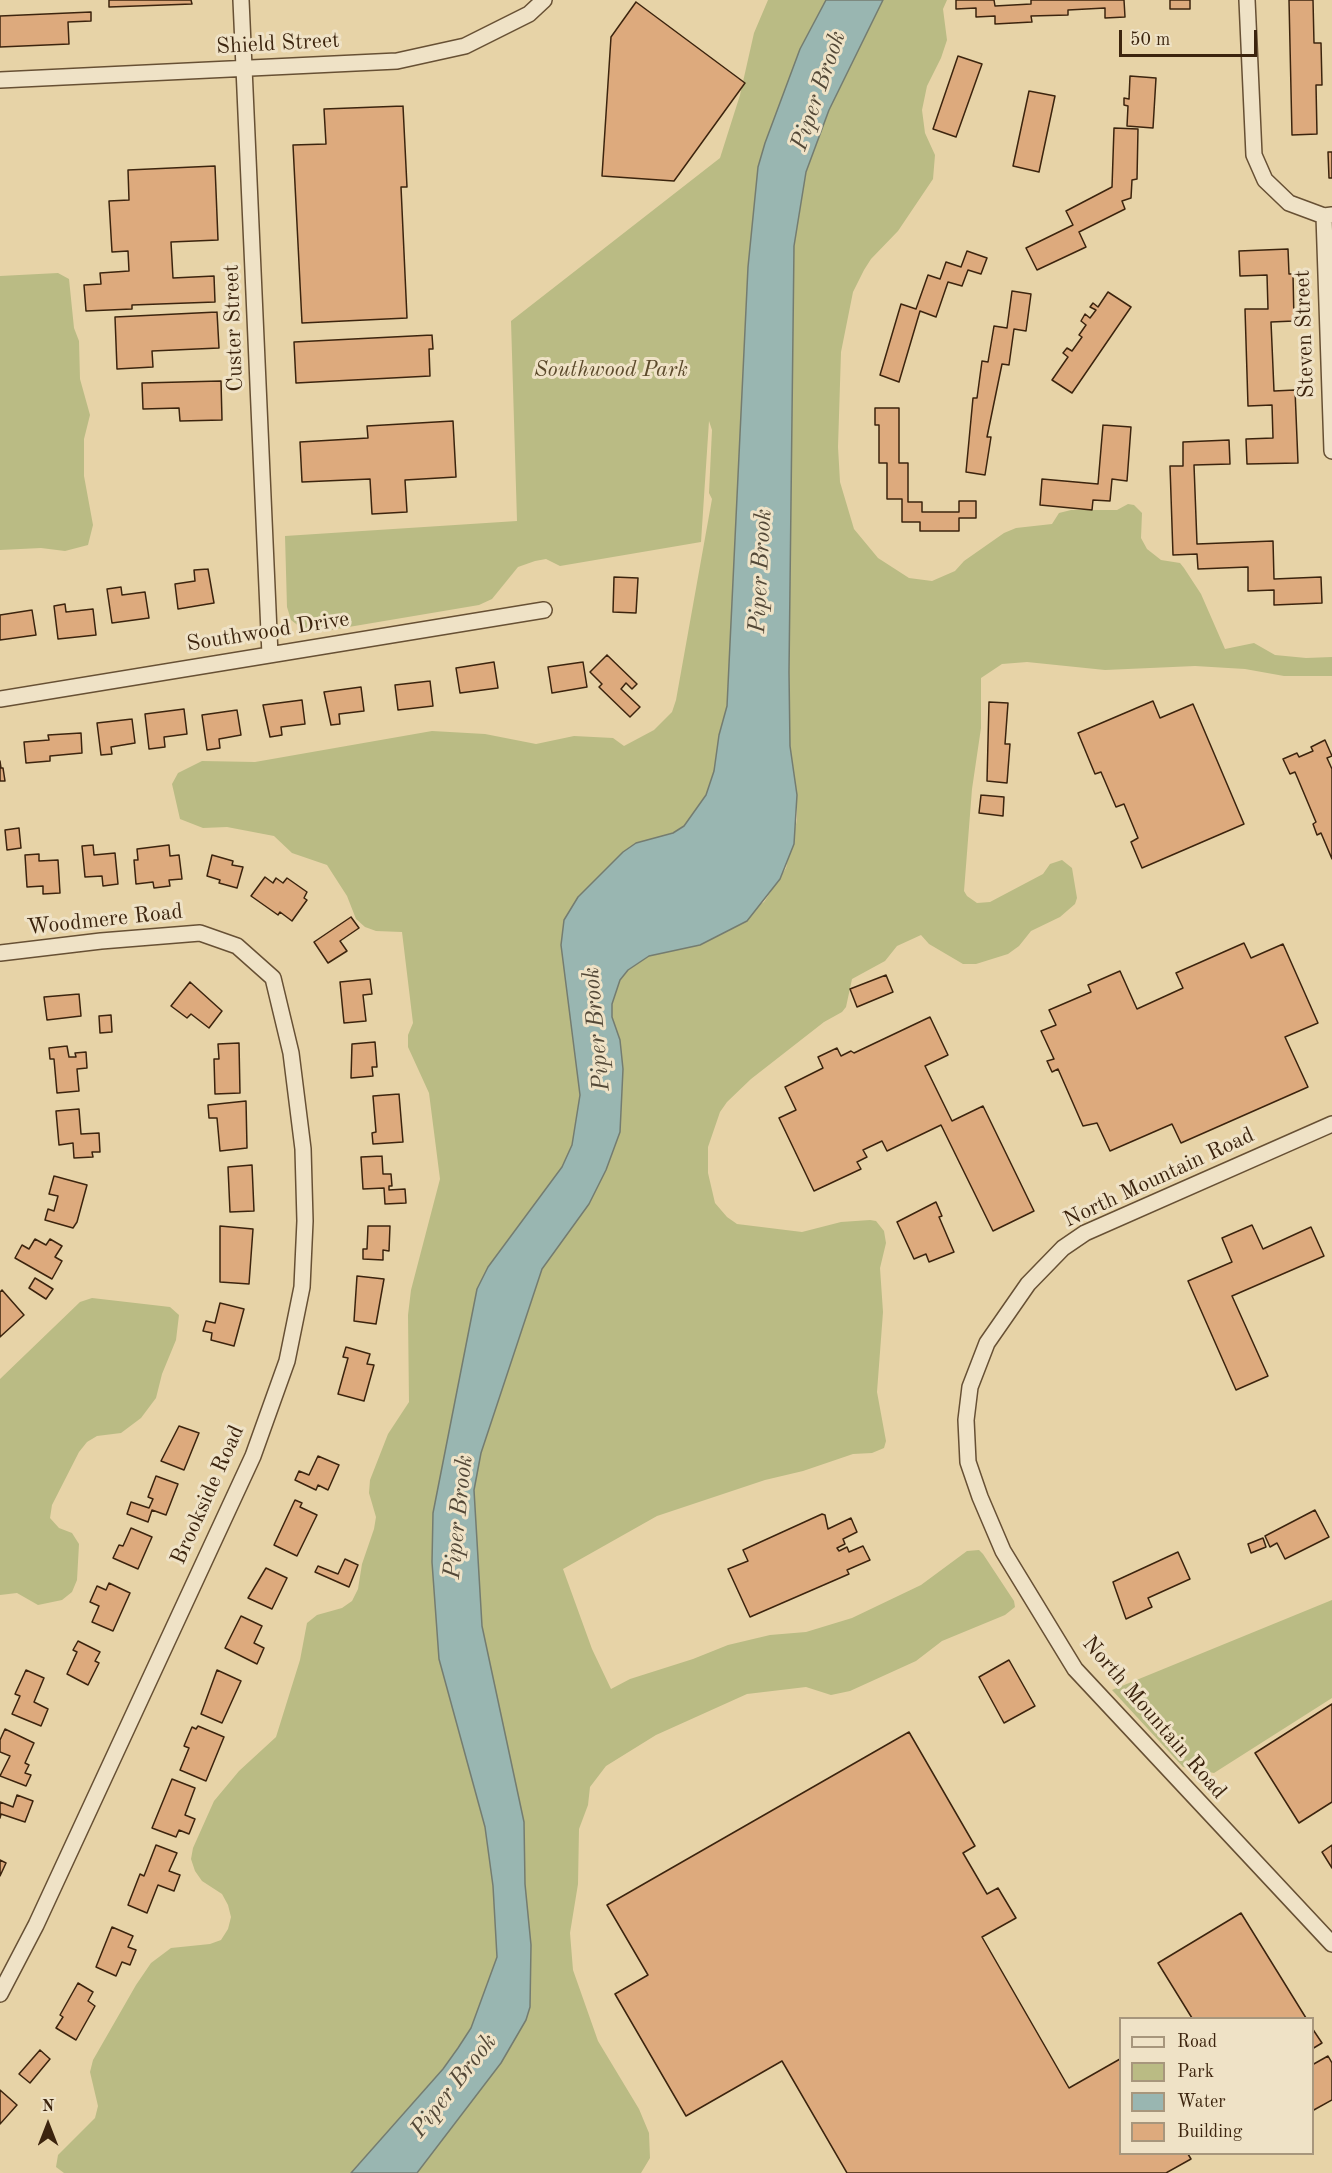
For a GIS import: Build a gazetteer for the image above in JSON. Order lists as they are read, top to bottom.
{
  "streets": {
    "street": [
      "Shield Street",
      "Custer Street",
      "Steven Street",
      "Southwood Drive",
      "Woodmere Road",
      "North Mountain Road",
      "Brookside Road"
    ]
  },
  "crossings": [
    ["Shield Street", "Custer Street"],
    ["Custer Street", "Southwood Drive"],
    ["Woodmere Road", "Brookside Road"]
  ],
  "water": ["Piper Brook"],
  "parks": ["Southwood Park"],
  "legend": [
    "Road",
    "Park",
    "Water",
    "Building"
  ],
  "scale_bar": "50 m",
  "north": "top"
}
